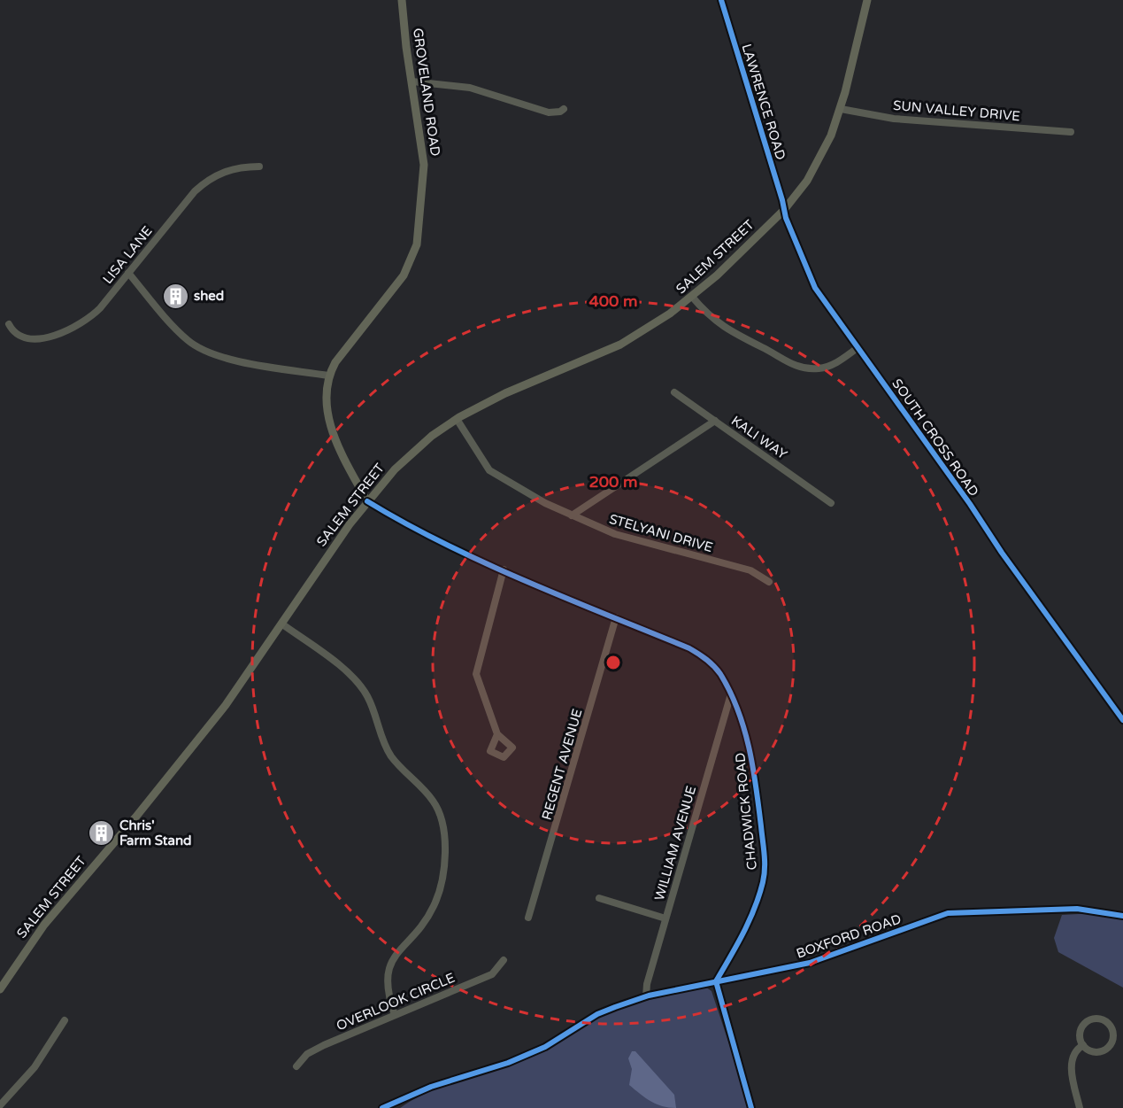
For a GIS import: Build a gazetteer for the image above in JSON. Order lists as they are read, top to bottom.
{
  "streets": {
    "main road": ["GROVELAND ROAD", "SALEM STREET"],
    "street": [
      "LAWRENCE ROAD",
      "SUN VALLEY DRIVE",
      "LISA LANE",
      "KALI WAY",
      "SOUTH CROSS ROAD",
      "STELYANI DRIVE",
      "REGENT AVENUE",
      "CHADWICK ROAD",
      "WILLIAM AVENUE",
      "BOXFORD ROAD",
      "OVERLOOK CIRCLE"
    ]
  },
  "crossings": [
    ["GROVELAND ROAD", "SALEM STREET"],
    ["GROVELAND ROAD", "CHADWICK ROAD"],
    ["LAWRENCE ROAD", "SALEM STREET"],
    ["LAWRENCE ROAD", "SOUTH CROSS ROAD"],
    ["SUN VALLEY DRIVE", "SALEM STREET"],
    ["SALEM STREET", "SOUTH CROSS ROAD"],
    ["SALEM STREET", "STELYANI DRIVE"],
    ["SALEM STREET", "CHADWICK ROAD"],
    ["REGENT AVENUE", "CHADWICK ROAD"],
    ["CHADWICK ROAD", "WILLIAM AVENUE"],
    ["CHADWICK ROAD", "BOXFORD ROAD"],
    ["WILLIAM AVENUE", "BOXFORD ROAD"]
  ],
  "places": {
    "building": ["shed", "Chris' Farm Stand"]
  },
  "rings": ["400 m", "200 m"]
}
